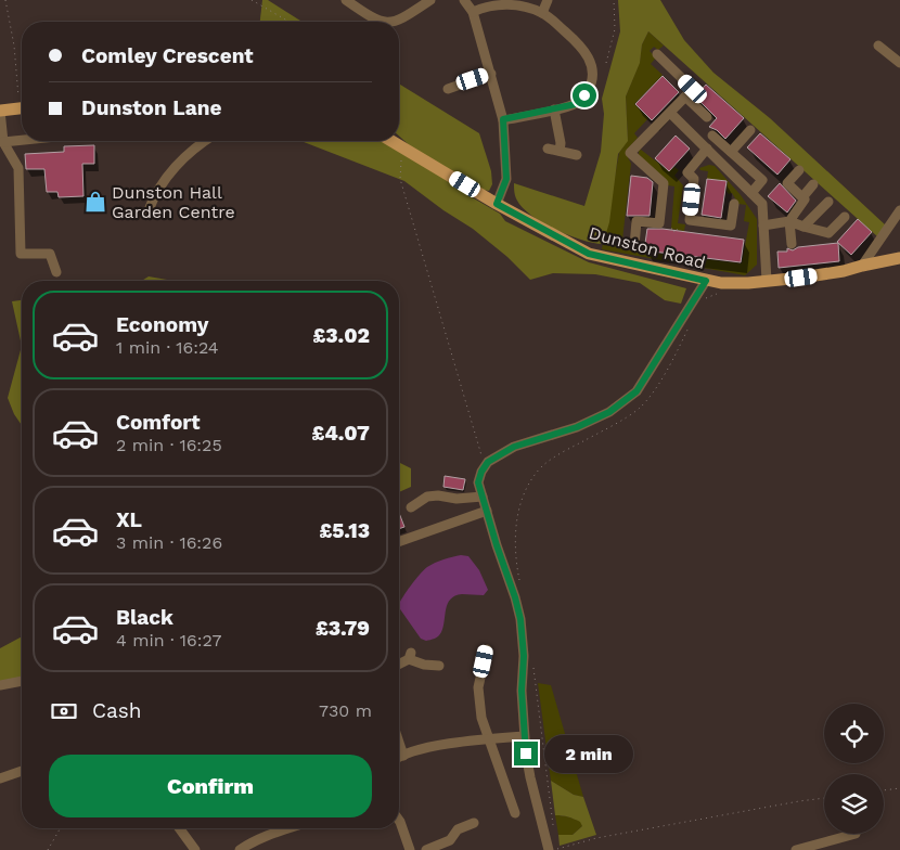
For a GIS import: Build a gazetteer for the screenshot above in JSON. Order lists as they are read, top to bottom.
{
  "streets": {
    "main road": ["Dunston Road"]
  },
  "places": {
    "shop": ["Dunston Hall Garden Centre"]
  },
  "page": {
    "banner": ["Comley Crescent", "Dunston Lane"],
    "list": [
      {
        "name": "Economy",
        "note": "1 min · 16:24",
        "value": "£3.02"
      },
      {
        "name": "Comfort",
        "note": "2 min · 16:25",
        "value": "£4.07"
      },
      {
        "name": "XL",
        "note": "3 min · 16:26",
        "value": "£5.13"
      },
      {
        "name": "Black",
        "note": "4 min · 16:27",
        "value": "£3.79"
      }
    ],
    "pay": ["Cash", "730 m"],
    "bubble": "2 min",
    "buttons": "Confirm"
  }
}
